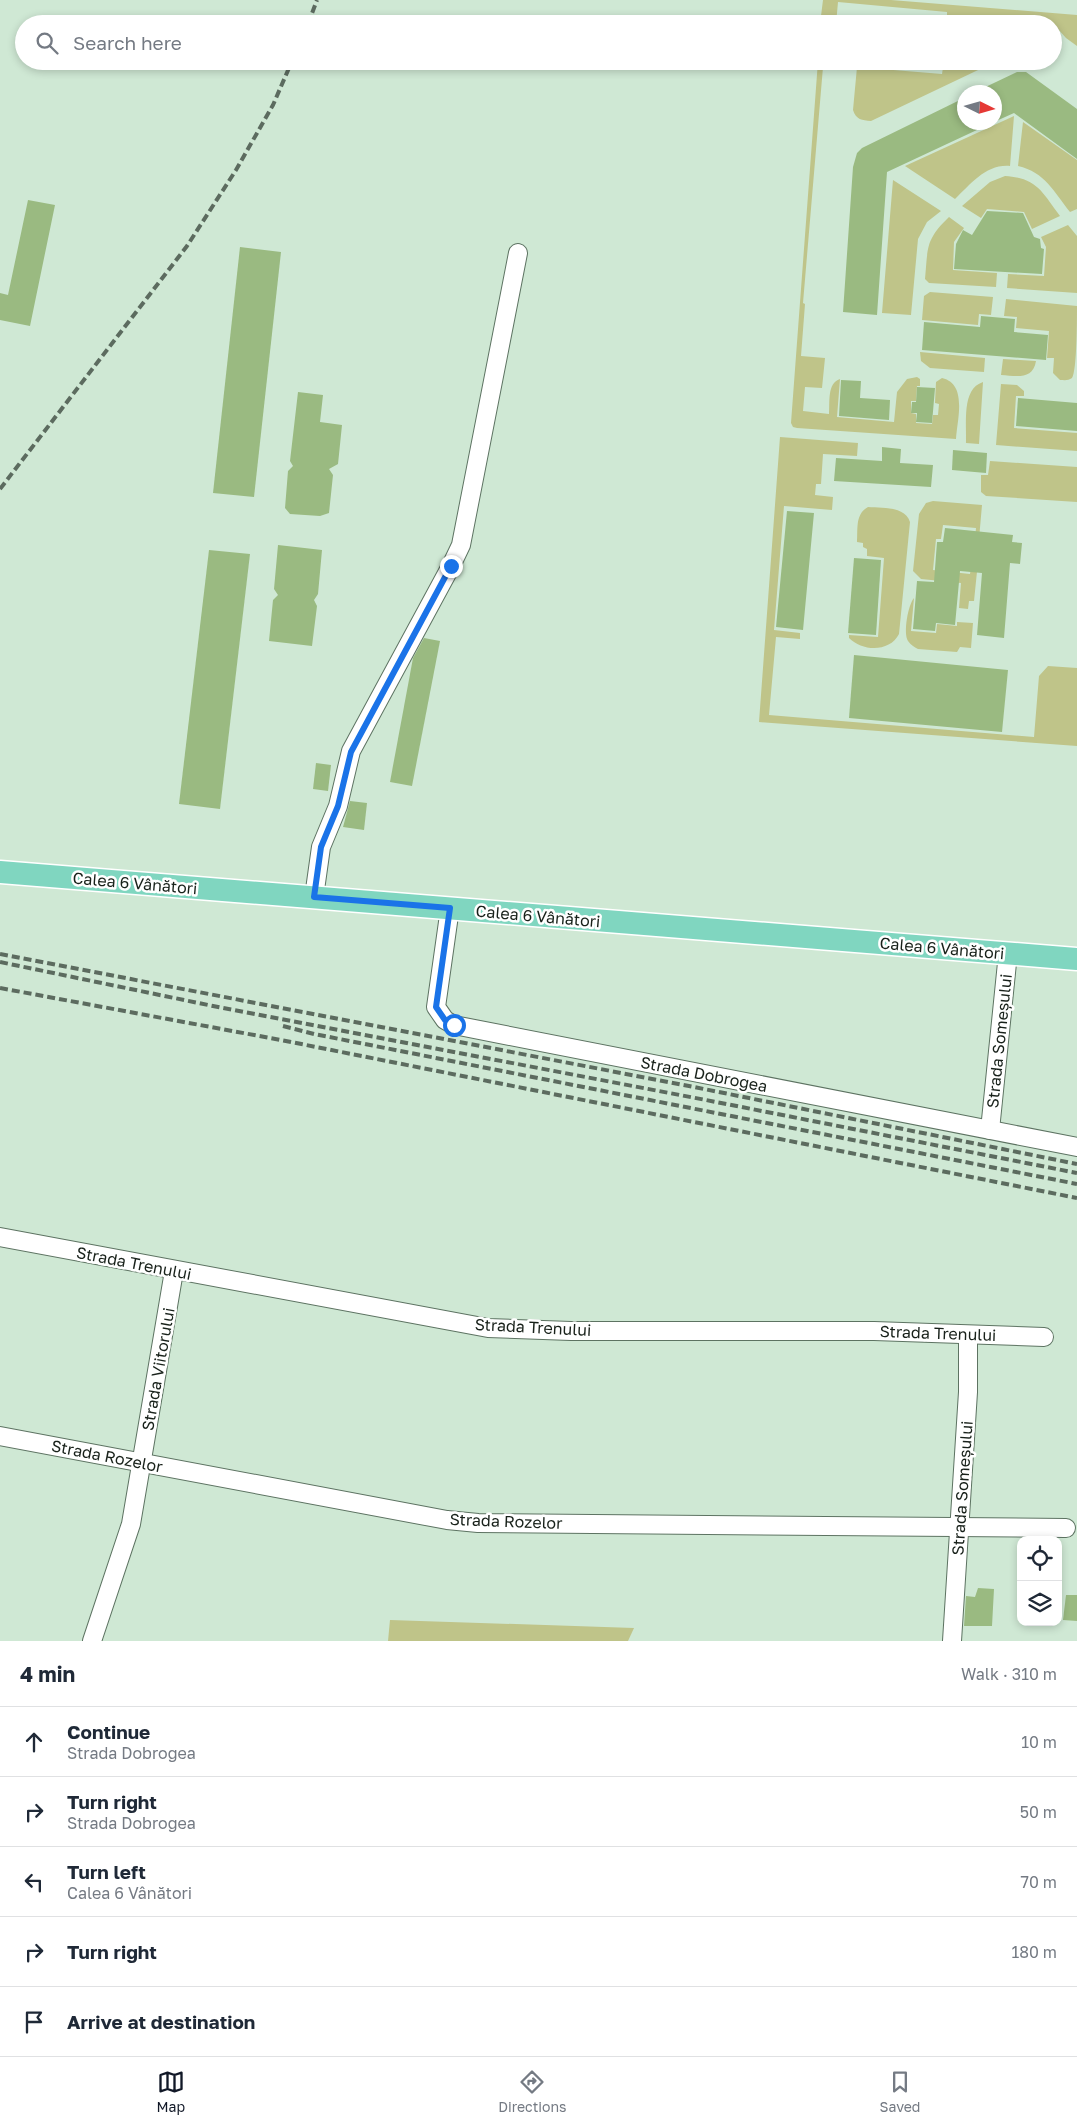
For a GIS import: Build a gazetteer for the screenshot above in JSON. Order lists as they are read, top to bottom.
{
  "streets": {
    "main road": ["Calea 6 Vânători"],
    "street": [
      "Strada Someșului",
      "Strada Dobrogea",
      "Strada Trenului",
      "Strada Viitorului",
      "Strada Rozelor"
    ]
  },
  "crossings": [
    ["Calea 6 Vânători", "Strada Someșului"],
    ["Calea 6 Vânători", "Strada Dobrogea"],
    ["Strada Someșului", "Strada Dobrogea"],
    ["Strada Someșului", "Strada Trenului"],
    ["Strada Someșului", "Strada Rozelor"],
    ["Strada Trenului", "Strada Viitorului"],
    ["Strada Viitorului", "Strada Rozelor"]
  ],
  "north": "right",
  "page": {
    "search": "Search here",
    "heading": ["4 min", "Walk · 310 m"],
    "list": [
      ["Continue", "Strada Dobrogea", "10 m"],
      ["Turn right", "Strada Dobrogea", "50 m"],
      ["Turn left", "Calea 6 Vânători", "70 m"],
      ["Turn right", "180 m"],
      "Arrive at destination"
    ],
    "nav": ["Map", "Directions", "Saved"]
  }
}
